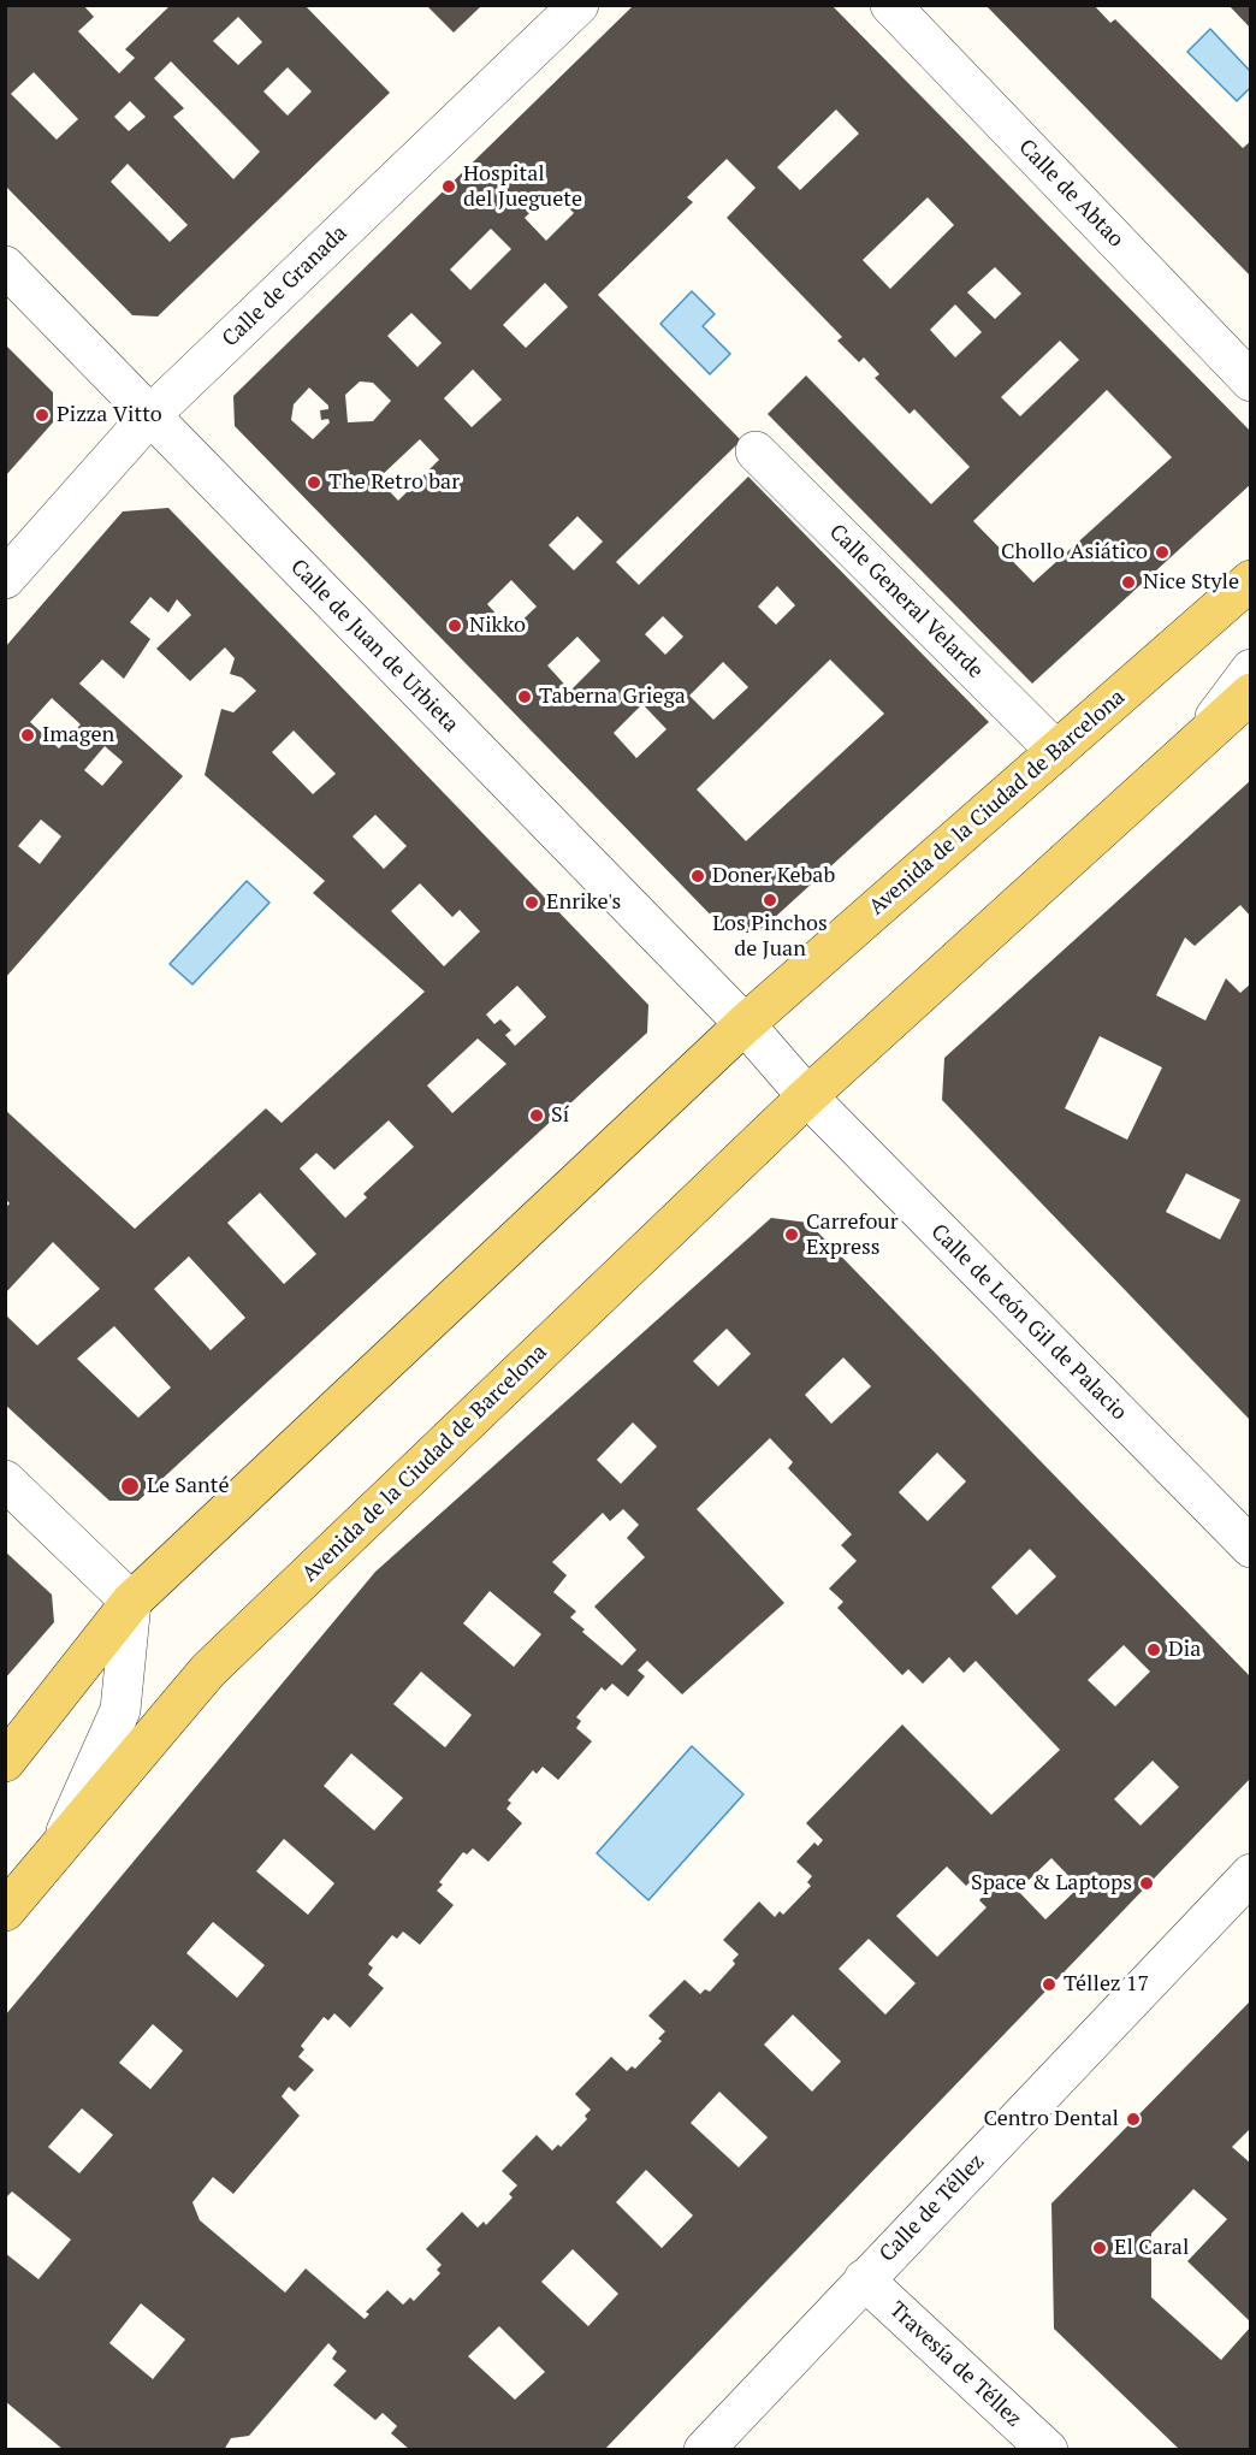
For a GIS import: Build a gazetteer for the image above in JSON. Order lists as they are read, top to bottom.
{
  "streets": {
    "main road": ["Avenida de la Ciudad de Barcelona"],
    "street": [
      "Calle de Abtao",
      "Calle de Granada",
      "Calle General Velarde",
      "Calle de Juan de Urbieta",
      "Calle de León Gil de Palacio",
      "Calle de Téllez",
      "Travesía de Téllez"
    ]
  },
  "crossings": [
    ["Calle de Granada", "Calle de Juan de Urbieta"],
    ["Calle General Velarde", "Avenida de la Ciudad de Barcelona"],
    ["Calle de Juan de Urbieta", "Avenida de la Ciudad de Barcelona"],
    ["Avenida de la Ciudad de Barcelona", "Calle de León Gil de Palacio"],
    ["Calle de Téllez", "Travesía de Téllez"]
  ],
  "places": [
    "Hospital del Jueguete",
    "Pizza Vitto",
    "The Retro bar",
    "Chollo Asiático",
    "Nice Style",
    "Nikko",
    "Taberna Griega",
    "Imagen",
    "Doner Kebab",
    "Los Pinchos de Juan",
    "Enrike's",
    "Sí",
    "Carrefour Express",
    "Le Santé",
    "Dia",
    "Space & Laptops",
    "Téllez 17",
    "Centro Dental",
    "El Caral"
  ]
}
